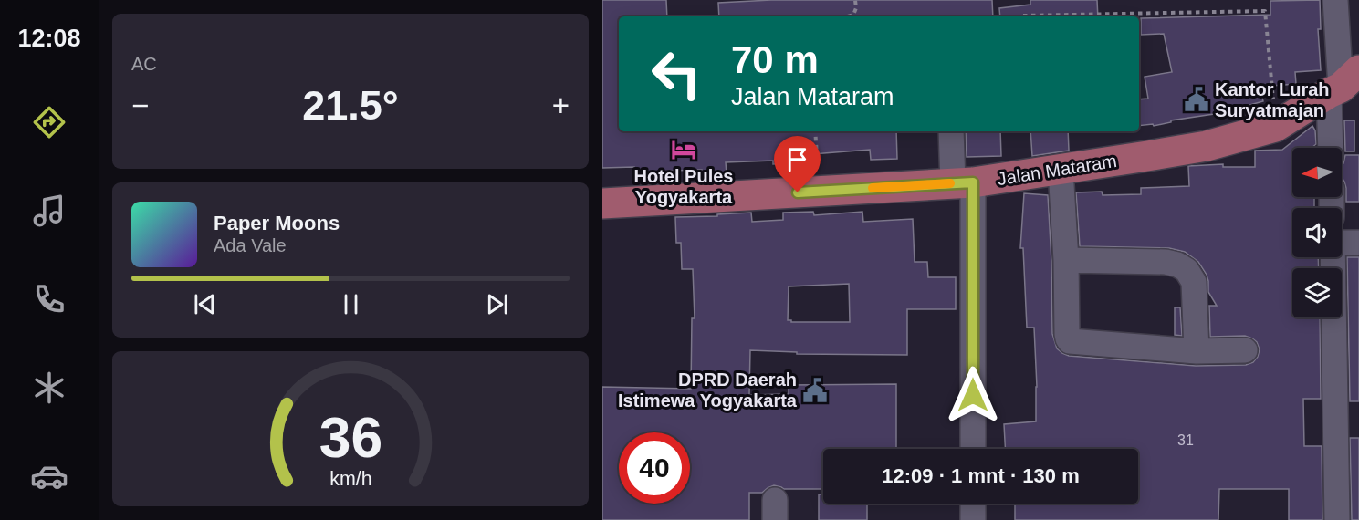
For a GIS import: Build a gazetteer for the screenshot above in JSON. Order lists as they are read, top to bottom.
{
  "streets": {
    "main road": ["Jalan Mataram"]
  },
  "places": {
    "public building": ["Kantor Lurah Suryatmajan", "DPRD Daerah Istimewa Yogyakarta"],
    "hotel": ["Hotel Pules Yogyakarta"]
  },
  "house_numbers": ["31"],
  "north": "left",
  "page": {
    "tabs": "12:08",
    "tile": "AC",
    "turn": ["70 m", "Jalan Mataram"],
    "heat": ["−", "21.5°", "+"],
    "song": ["Paper Moons", "Ada Vale"],
    "limit": "40",
    "trip": "12:09 · 1 mnt · 130 m",
    "gauge": ["36", "km/h"]
  }
}
